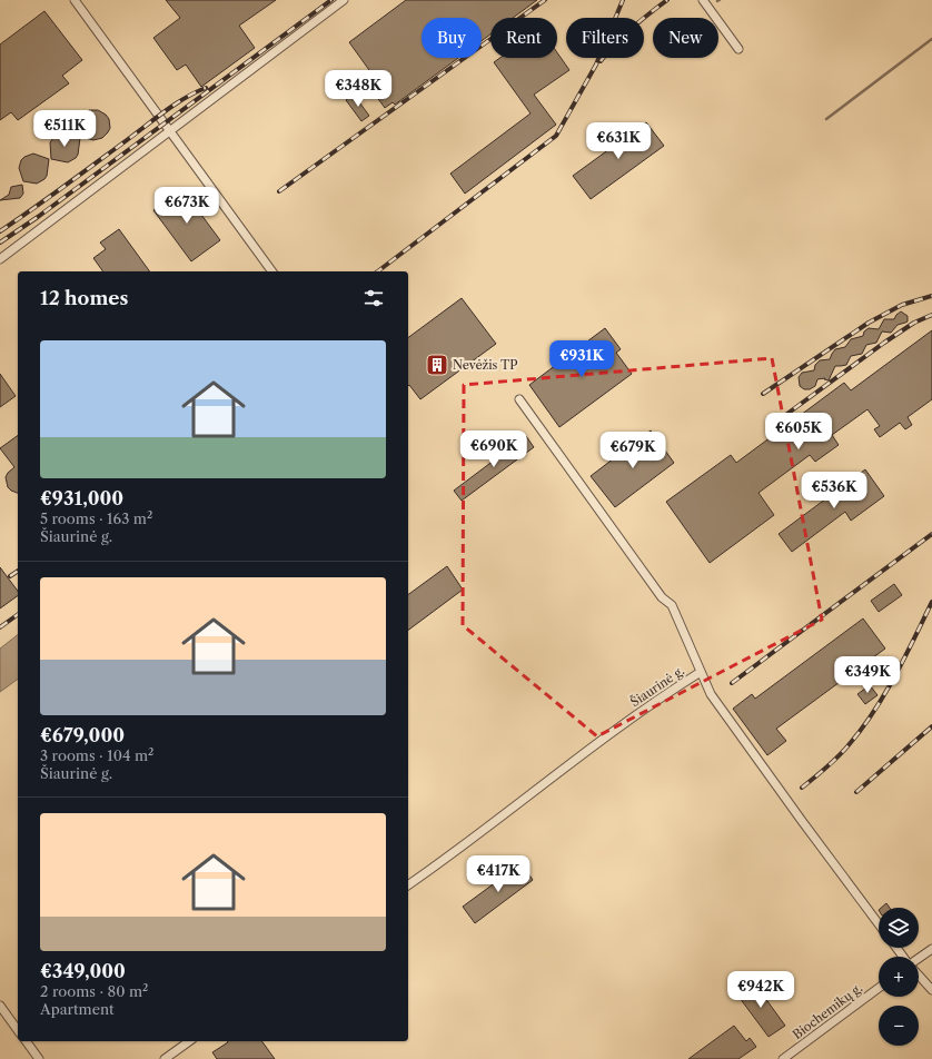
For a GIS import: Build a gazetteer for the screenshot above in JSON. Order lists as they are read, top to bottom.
{
  "streets": {
    "street": ["Šiaurinė g.", "Biochemikų g."]
  },
  "places": {
    "building": ["Nevėžis TP"]
  },
  "page": {
    "chip": [
      "Buy",
      "Rent",
      "Filters",
      "New"
    ],
    "price": [
      "€348K",
      "€511K",
      "€631K",
      "€673K",
      "€931K",
      "€605K",
      "€690K",
      "€679K",
      "€536K",
      "€349K",
      "€417K",
      "€942K"
    ],
    "heading": "12 homes",
    "list": [
      {
        "name": "€931,000",
        "note": "5 rooms · 163 m² · Šiaurinė g."
      },
      {
        "name": "€679,000",
        "note": "3 rooms · 104 m² · Šiaurinė g."
      },
      {
        "name": "€349,000",
        "note": "2 rooms · 80 m² · Apartment"
      }
    ],
    "map_buttons": ["+", "−"]
  }
}
